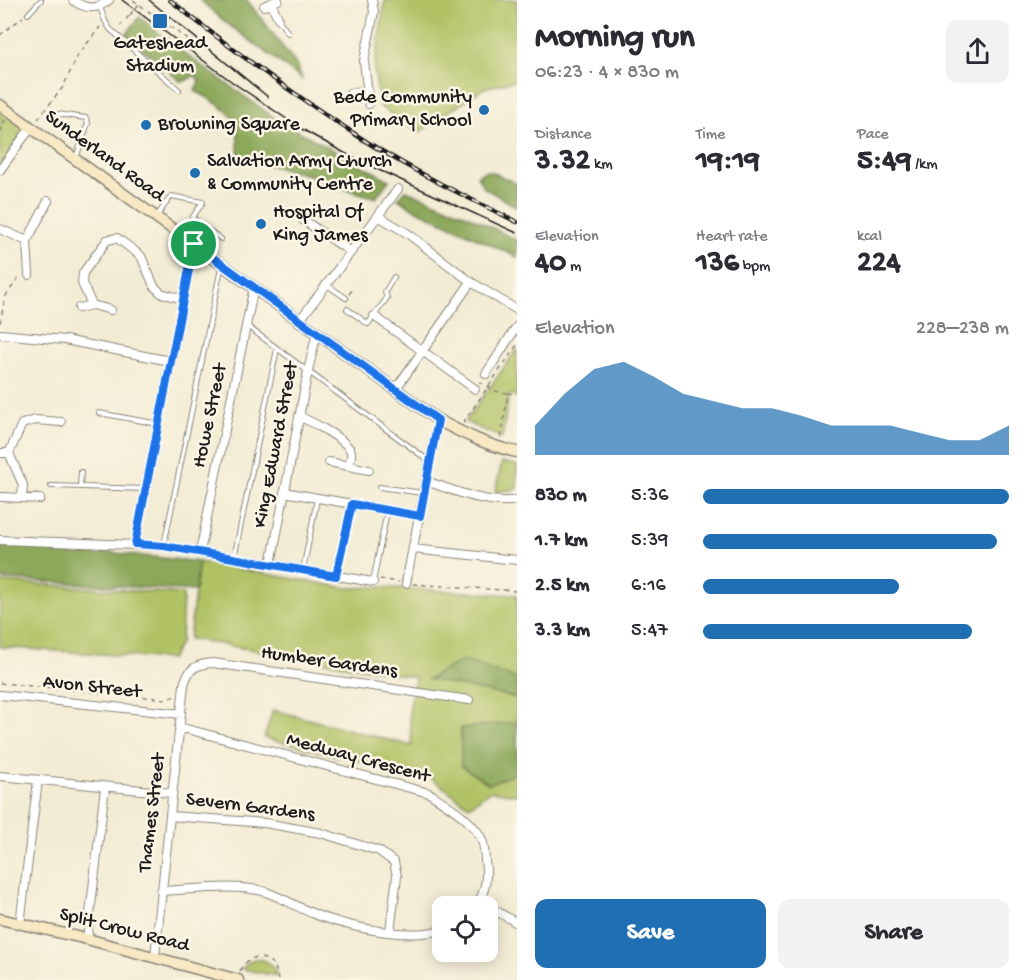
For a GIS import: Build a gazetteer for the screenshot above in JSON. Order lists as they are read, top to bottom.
{
  "streets": {
    "main road": ["Sunderland Road", "Split Crow Road"],
    "street": [
      "Howe Street",
      "King Edward Street",
      "Humber Gardens",
      "Avon Street",
      "Medway Crescent",
      "Severn Gardens",
      "Thames Street"
    ]
  },
  "crossings": [
    ["Sunderland Road", "Howe Street"],
    ["Sunderland Road", "King Edward Street"],
    ["Humber Gardens", "Thames Street"],
    ["Avon Street", "Thames Street"],
    ["Medway Crescent", "Thames Street"],
    ["Severn Gardens", "Thames Street"],
    ["Thames Street", "Split Crow Road"]
  ],
  "places": {
    "transit": ["Gateshead Stadium"],
    "other": [
      "Bede Community Primary School",
      "Browning Square",
      "Salvation Army Church & Community Centre",
      "Hospital Of King James"
    ]
  },
  "page": {
    "heading": ["Morning run", "06:23 · 4 × 830 m"],
    "stats": [
      ["Distance", "3.32 km"],
      ["Time", "19:19"],
      ["Pace", "5:49 /km"],
      ["Elevation", "40 m"],
      ["Heart rate", "136 bpm"],
      ["kcal", "224"]
    ],
    "chart": ["Elevation", "228–238 m"],
    "list": [
      {
        "name": "830 m",
        "note": "5:36"
      },
      {
        "name": "1.7 km",
        "note": "5:39"
      },
      {
        "name": "2.5 km",
        "note": "6:16"
      },
      {
        "name": "3.3 km",
        "note": "5:47"
      }
    ],
    "buttons": ["Save", "Share"]
  }
}
